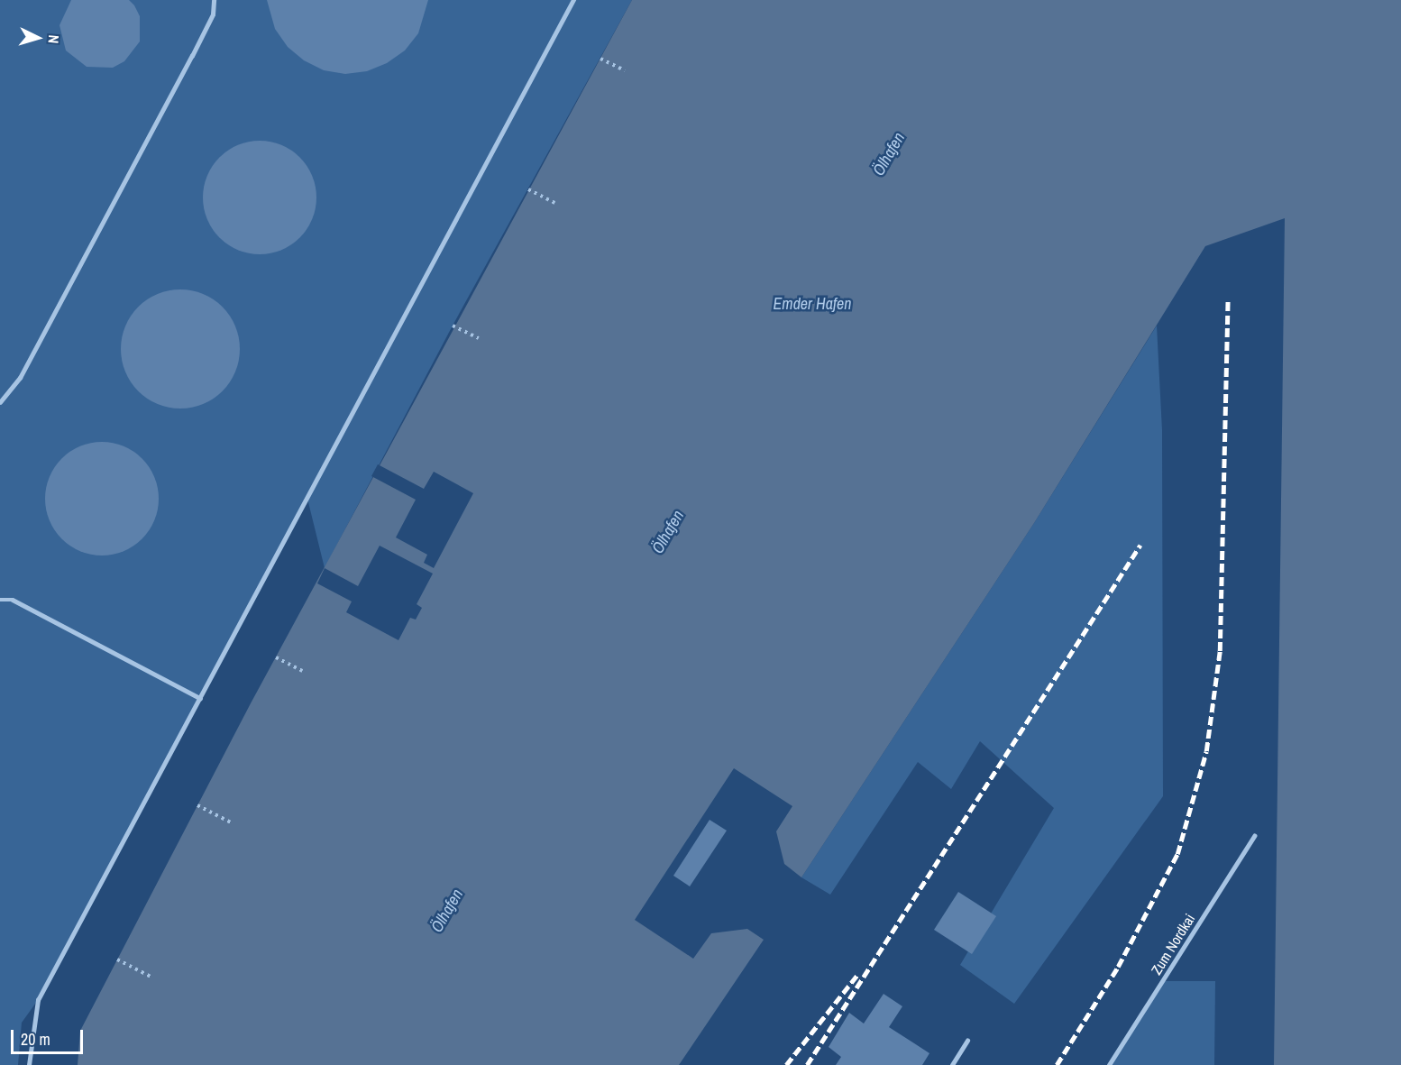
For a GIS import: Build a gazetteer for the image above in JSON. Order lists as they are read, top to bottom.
{
  "streets": {
    "lane": ["Zum Nordkai"]
  },
  "water": ["Ölhafen", "Emder Hafen"],
  "scale_bar": "20 m",
  "north": "right"
}
